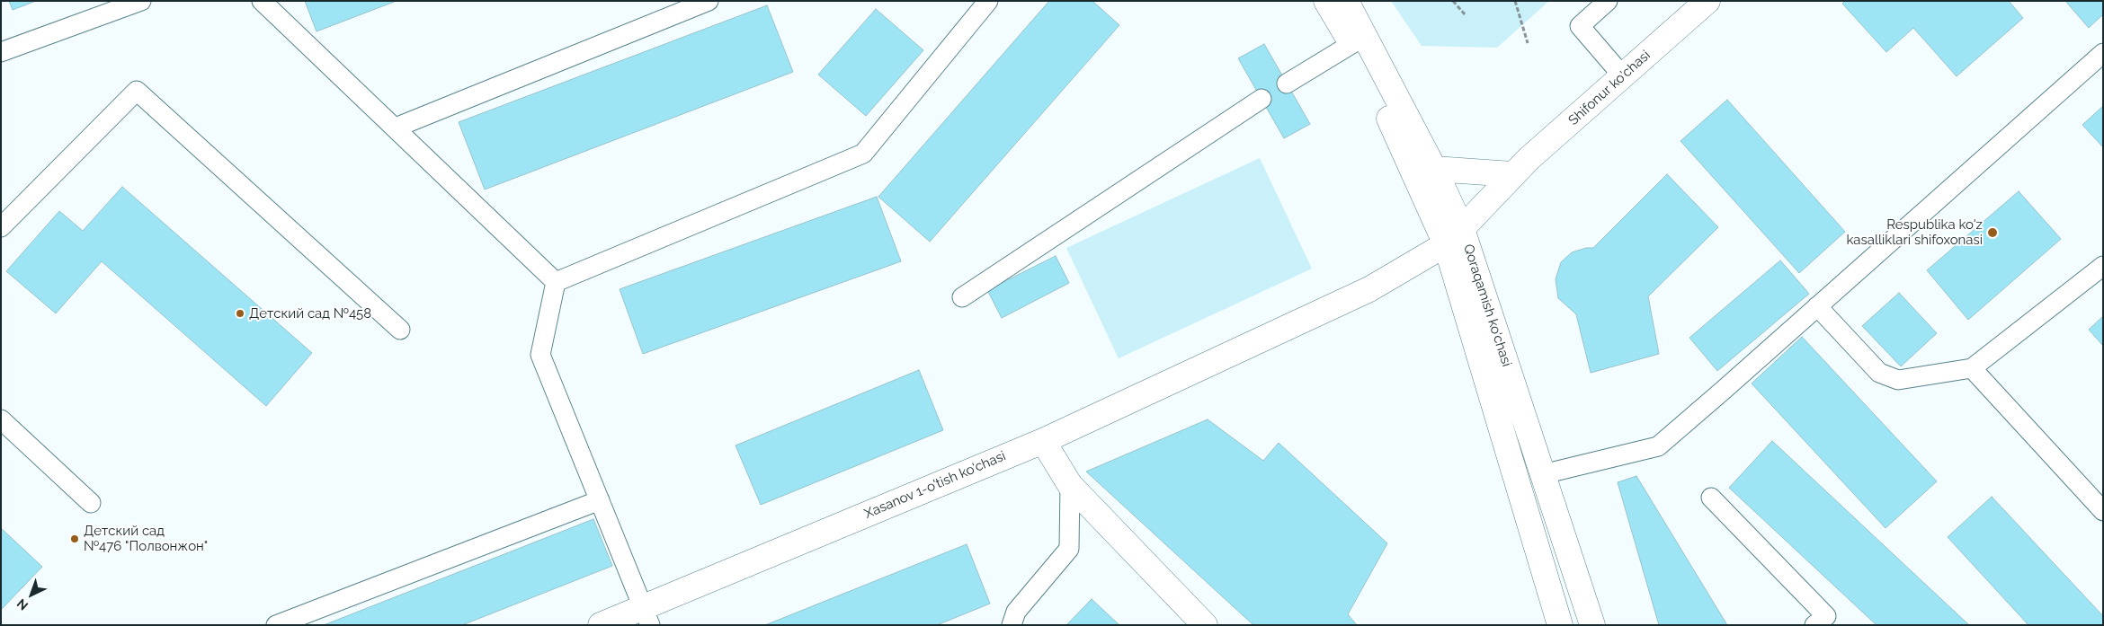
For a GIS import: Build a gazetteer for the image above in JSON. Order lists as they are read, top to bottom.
{
  "streets": {
    "street": ["Shifonur ko'chasi", "Qoraqamish ko'chasi", "Xasanov 1-o'tish ko'chasi"]
  },
  "crossings": [
    ["Shifonur ko'chasi", "Qoraqamish ko'chasi"],
    ["Shifonur ko'chasi", "Xasanov 1-o'tish ko'chasi"],
    ["Qoraqamish ko'chasi", "Xasanov 1-o'tish ko'chasi"]
  ],
  "places": ["Respublika ko'z kasalliklari shifoxonasi", "Детский сад №458", "Детский сад №476 \"Полвонжон\""],
  "north": "bottom left"
}
